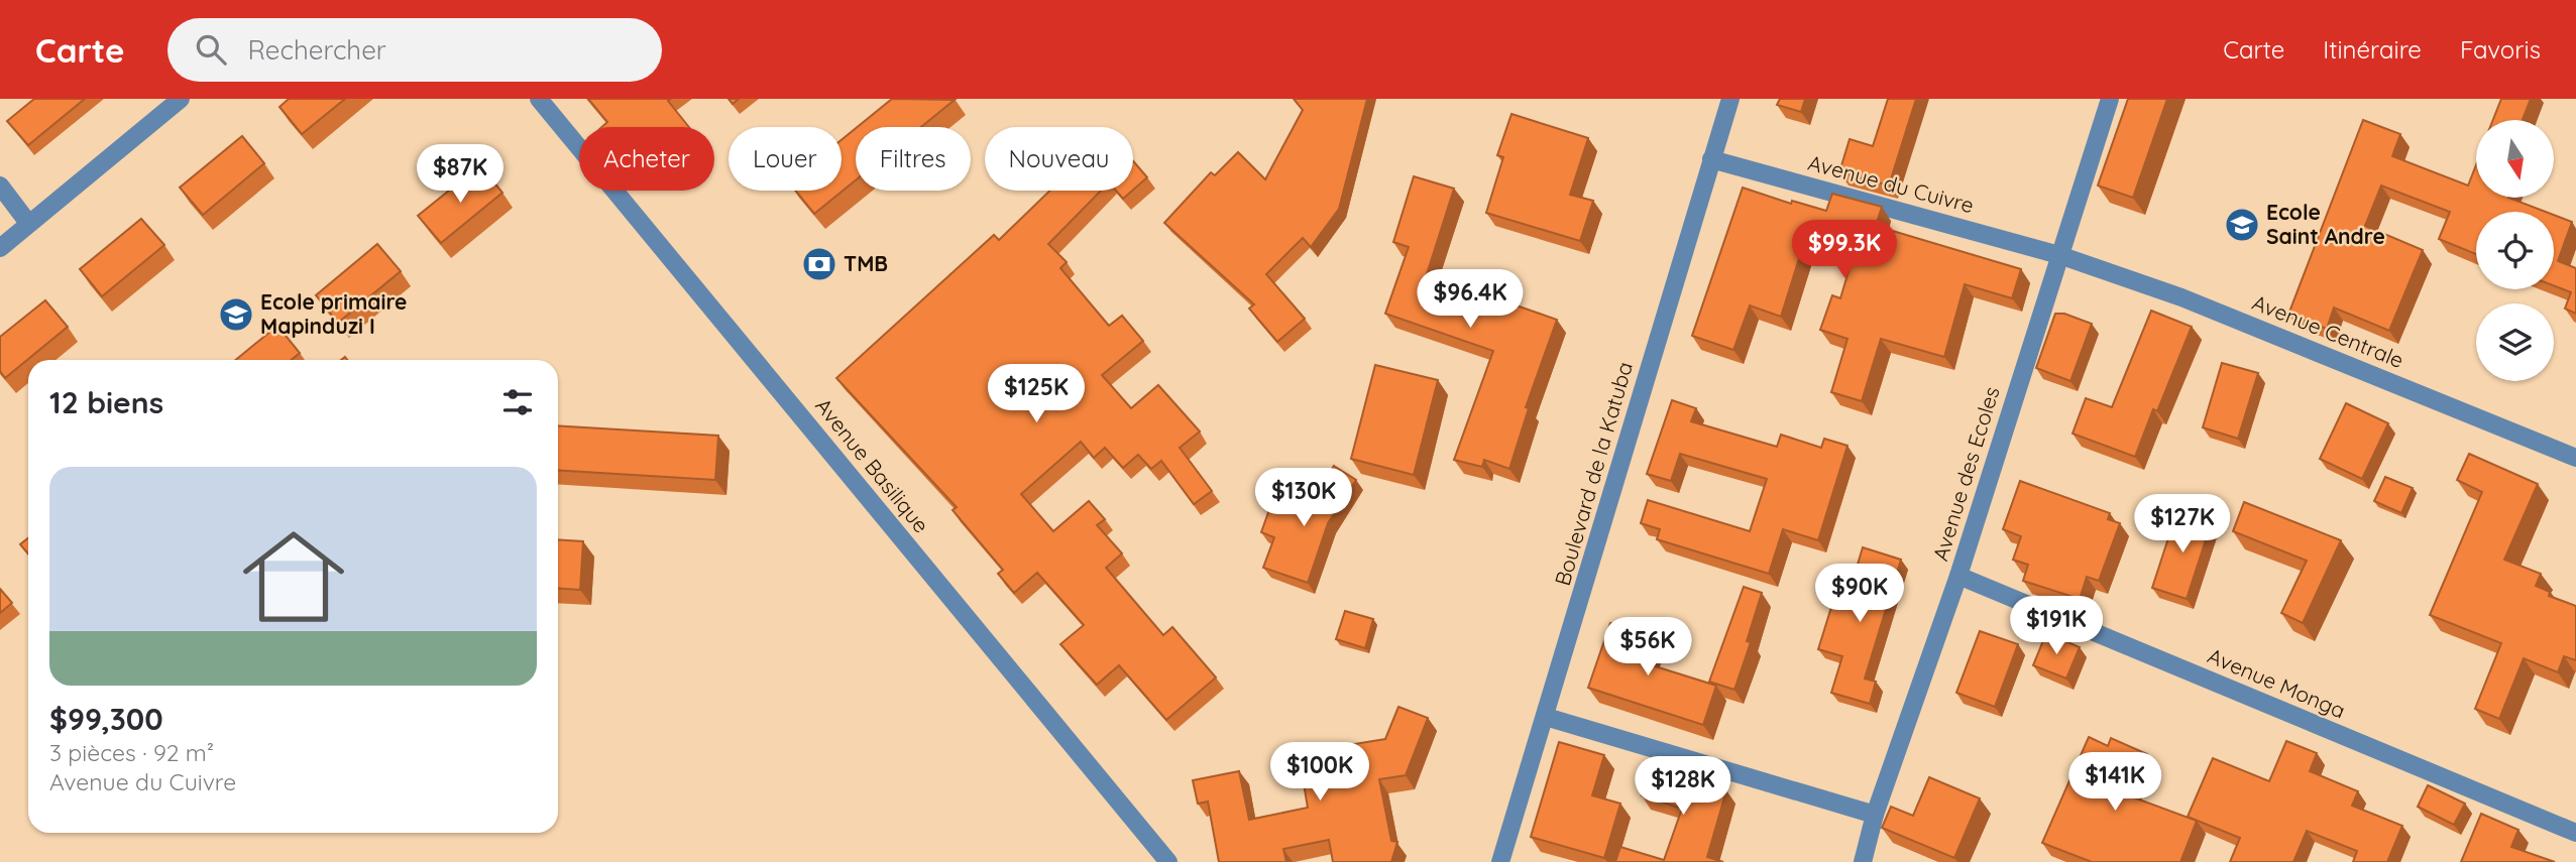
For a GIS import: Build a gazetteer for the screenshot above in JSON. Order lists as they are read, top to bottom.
{
  "streets": {
    "street": [
      "Avenue du Cuivre",
      "Avenue Centrale",
      "Avenue Basilique",
      "Boulevard de la Katuba",
      "Avenue des Ecoles",
      "Avenue Monga"
    ]
  },
  "crossings": [
    ["Avenue du Cuivre", "Avenue Centrale"],
    ["Avenue du Cuivre", "Boulevard de la Katuba"],
    ["Avenue du Cuivre", "Avenue des Ecoles"],
    ["Avenue Centrale", "Avenue des Ecoles"],
    ["Avenue des Ecoles", "Avenue Monga"]
  ],
  "places": {
    "school or university": ["Ecole Saint Andre", "Ecole primaire Mapinduzi I"],
    "bank": ["TMB"]
  },
  "north": "bottom",
  "page": {
    "header": "Carte",
    "search": "Rechercher",
    "nav": ["Carte", "Itinéraire", "Favoris"],
    "chip": [
      "Acheter",
      "Louer",
      "Filtres",
      "Nouveau"
    ],
    "price": [
      "$87K",
      "$99.3K",
      "$96.4K",
      "$125K",
      "$130K",
      "$127K",
      "$90K",
      "$191K",
      "$56K",
      "$100K",
      "$141K",
      "$128K"
    ],
    "heading": "12 biens",
    "list": [
      {
        "name": "$99,300",
        "note": "3 pièces · 92 m² · Avenue du Cuivre"
      }
    ]
  }
}
